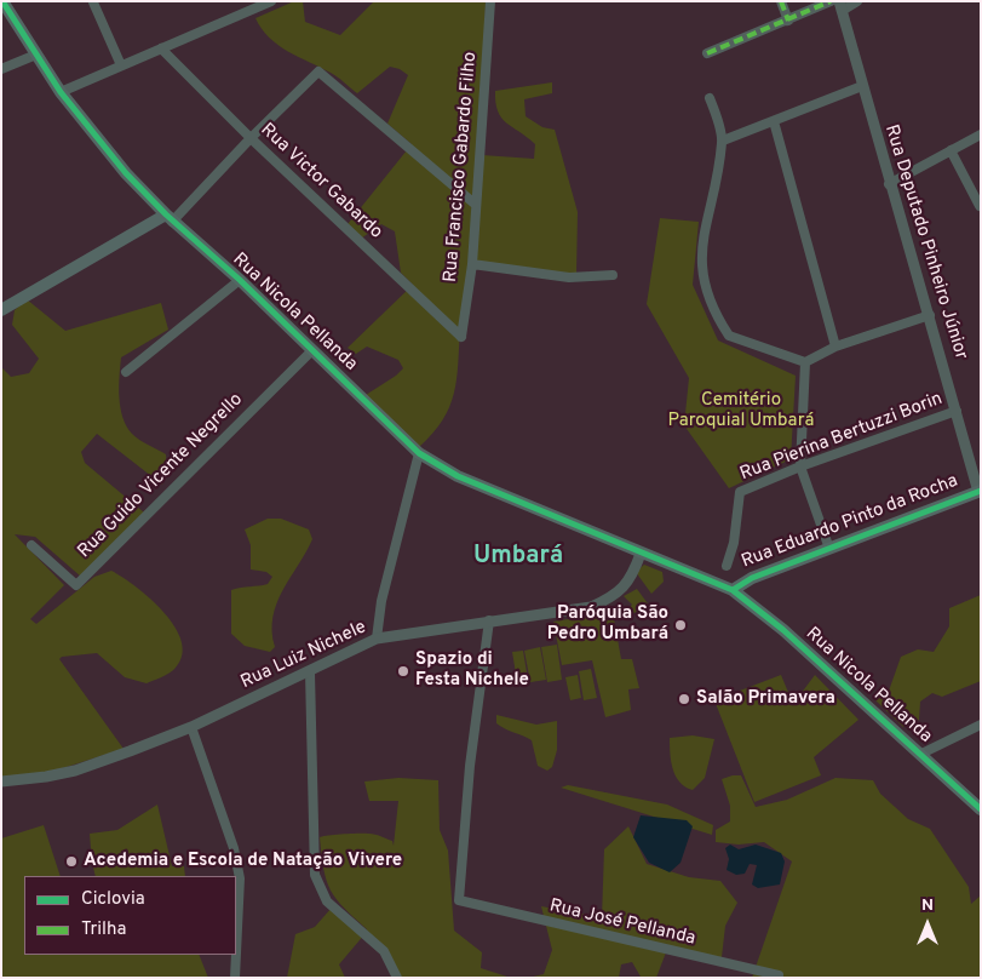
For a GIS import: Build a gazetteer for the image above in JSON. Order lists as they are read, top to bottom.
{
  "streets": {
    "main road": ["Rua Nicola Pellanda", "Rua Eduardo Pinto da Rocha"],
    "street": [
      "Rua Francisco Gabardo Filho",
      "Rua Victor Gabardo",
      "Rua Deputado Pinheiro Júnior",
      "Rua Pierina Bertuzzi Borin",
      "Rua Guido Vicente Negrello",
      "Rua Luiz Nichele",
      "Rua José Pellanda"
    ]
  },
  "crossings": [
    ["Rua Francisco Gabardo Filho", "Rua Victor Gabardo"],
    ["Rua Deputado Pinheiro Júnior", "Rua Pierina Bertuzzi Borin"],
    ["Rua Deputado Pinheiro Júnior", "Rua Eduardo Pinto da Rocha"],
    ["Rua Nicola Pellanda", "Rua Guido Vicente Negrello"],
    ["Rua Nicola Pellanda", "Rua Eduardo Pinto da Rocha"],
    ["Rua Nicola Pellanda", "Rua Luiz Nichele"],
    ["Rua Luiz Nichele", "Rua José Pellanda"]
  ],
  "districts": ["Umbará"],
  "parks": ["Cemitério Paroquial Umbará"],
  "places": [
    "Paróquia São Pedro Umbará",
    "Spazio di Festa Nichele",
    "Salão Primavera",
    "Acedemia e Escola de Natação Vivere"
  ],
  "legend": ["Ciclovia", "Trilha"],
  "north": "top"
}
